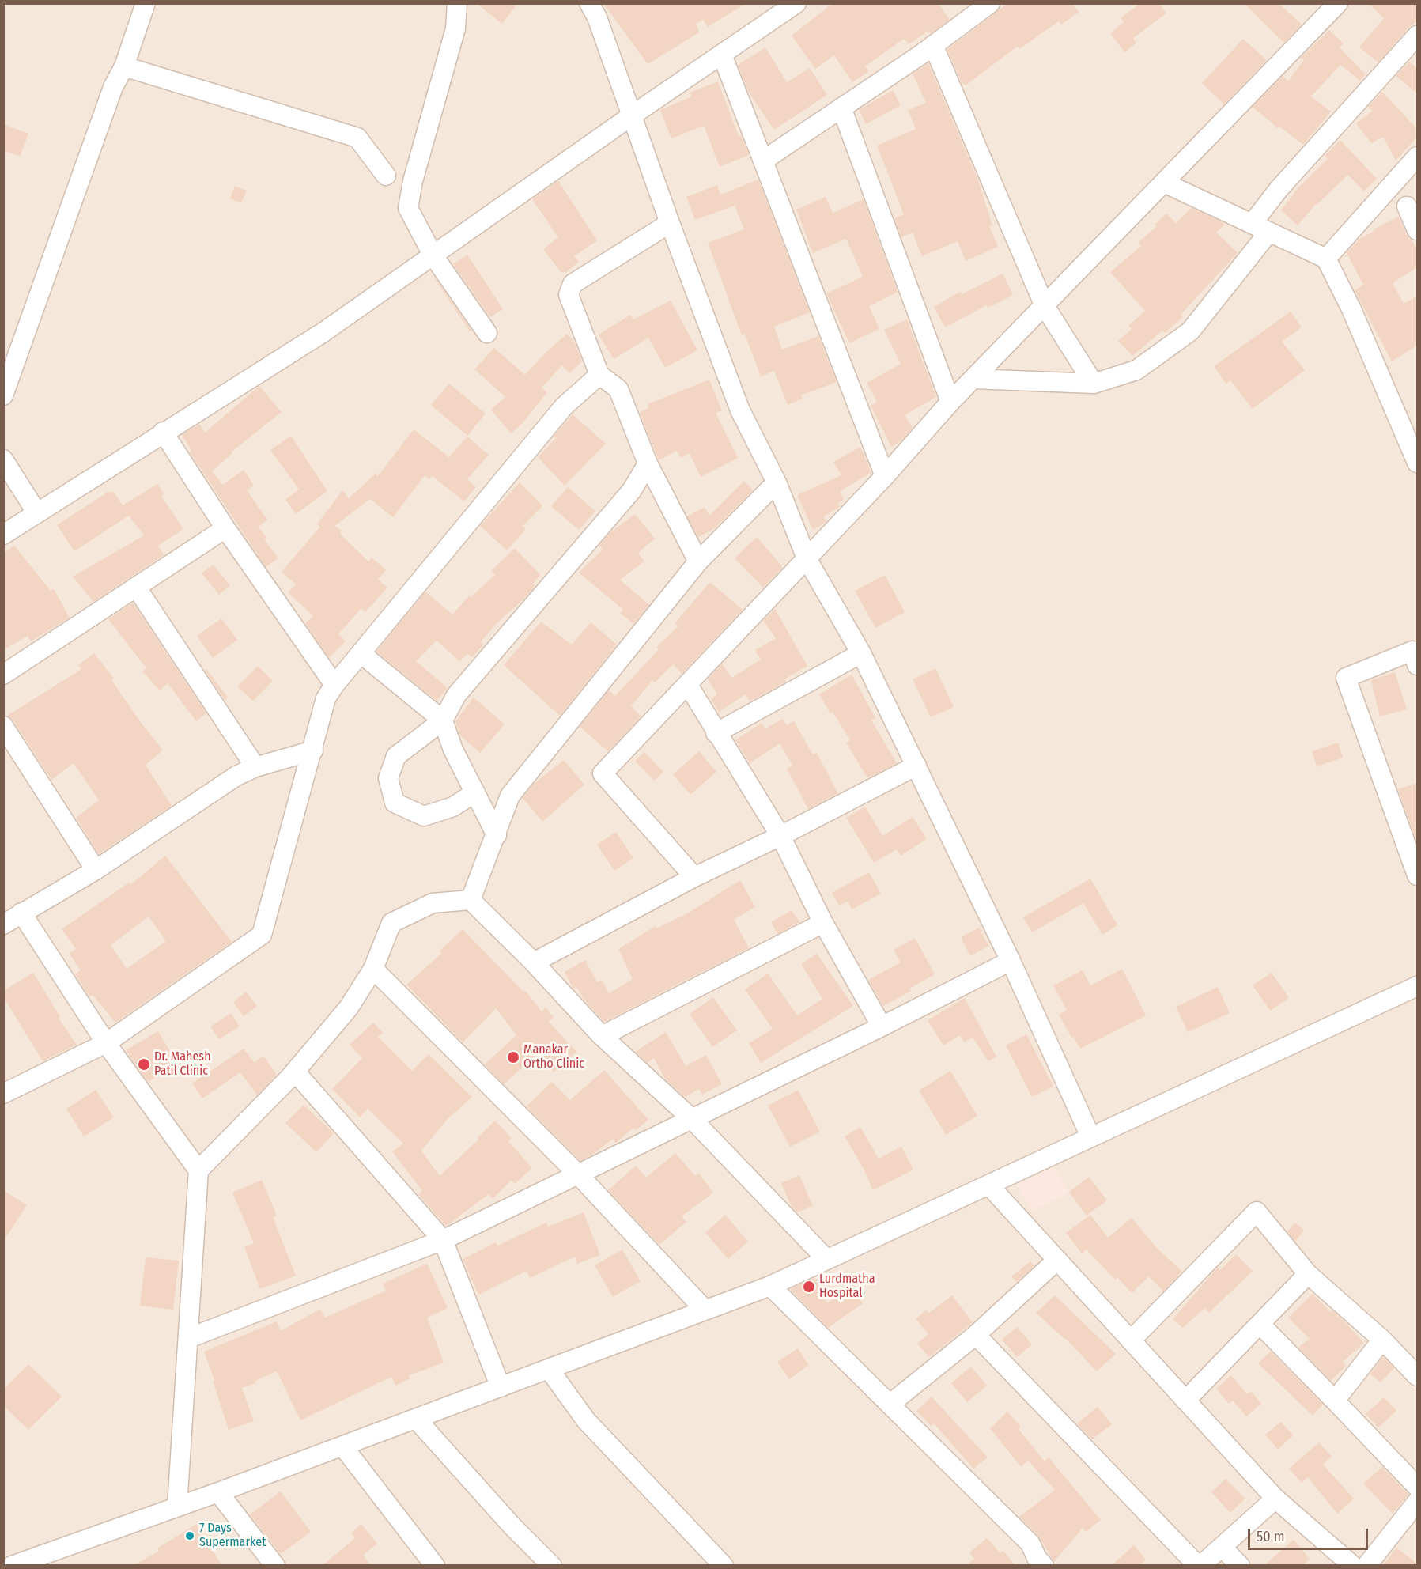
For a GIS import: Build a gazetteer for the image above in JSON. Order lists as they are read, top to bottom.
{
  "places": [
    "Manakar Ortho Clinic",
    "Dr. Mahesh Patil Clinic",
    "Lurdmatha Hospital",
    "7 Days Supermarket"
  ],
  "scale_bar": "50 m"
}
